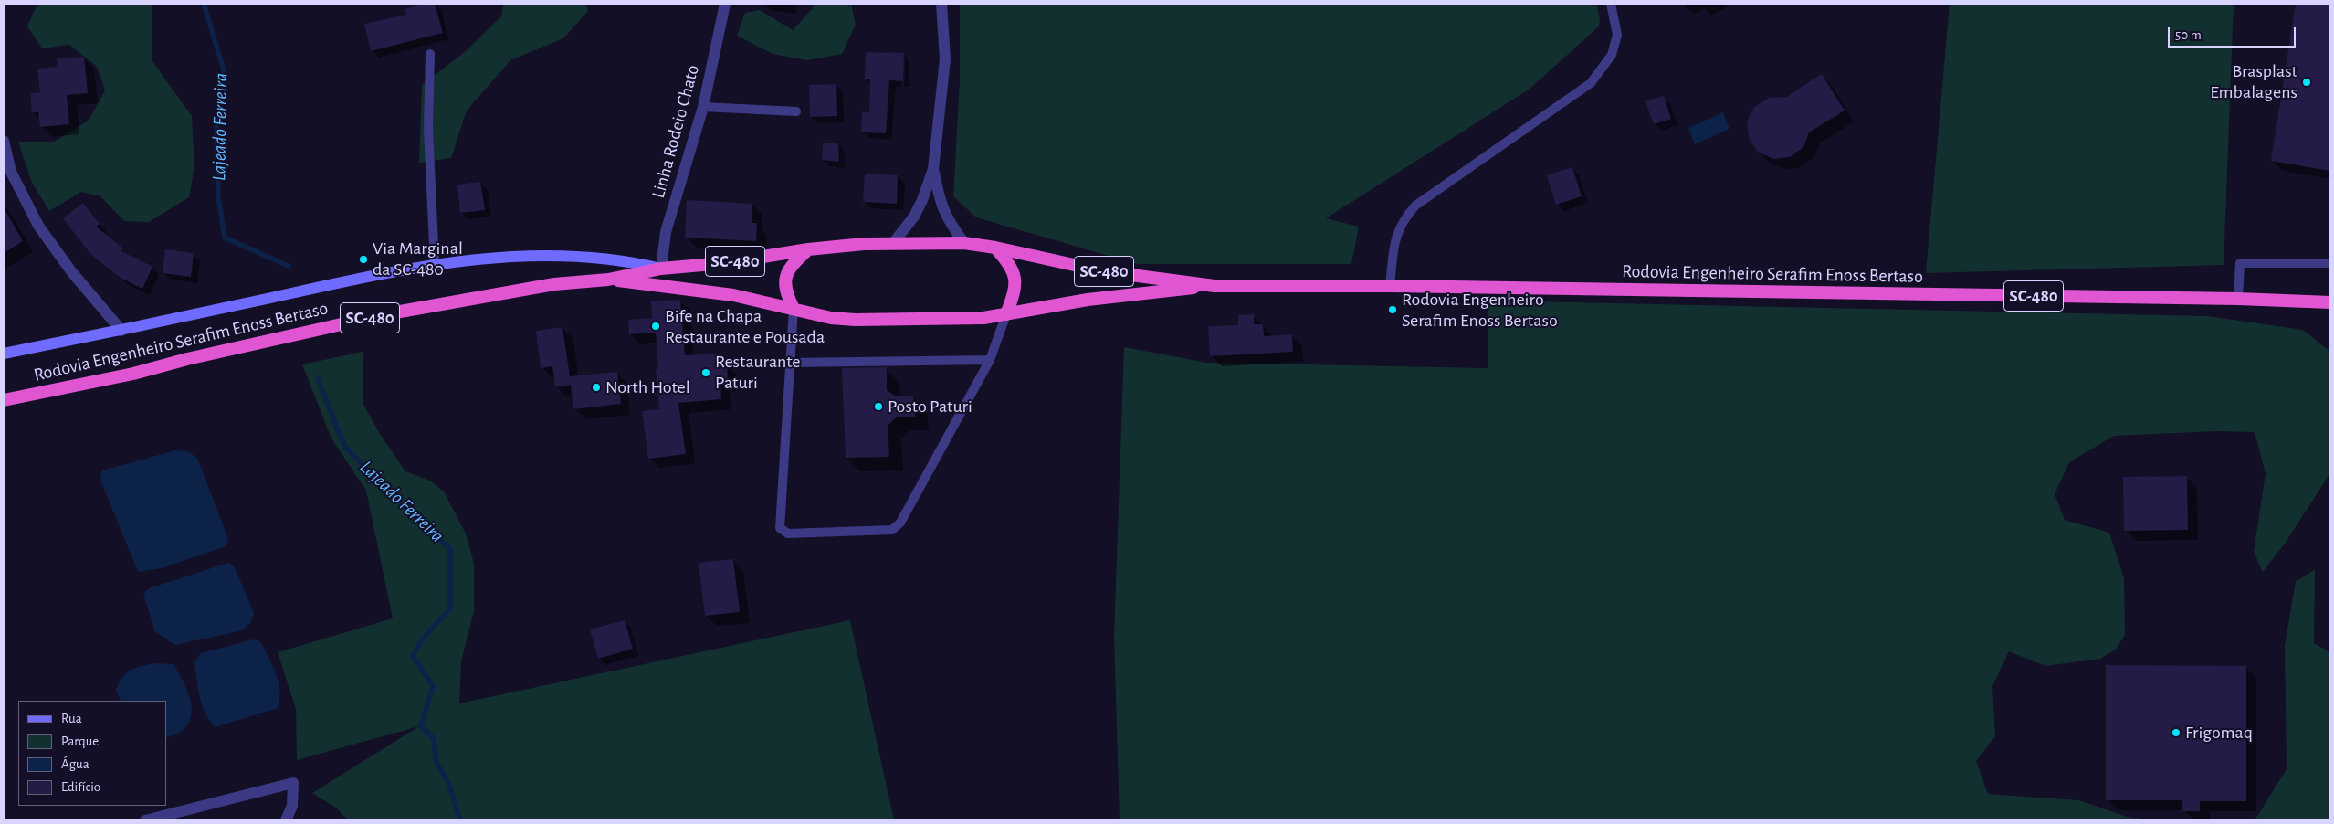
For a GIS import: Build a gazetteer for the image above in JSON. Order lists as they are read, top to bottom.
{
  "streets": {
    "highway": ["SC-480", "Rodovia Engenheiro Serafim Enoss Bertaso"],
    "street": ["Linha Rodeio Chato"]
  },
  "crossings": [
    ["Linha Rodeio Chato", "Rodovia Engenheiro Serafim Enoss Bertaso"]
  ],
  "water": ["Lajeado Ferreira"],
  "places": [
    "Brasplast Embalagens",
    "Via Marginal da SC-480",
    "Rodovia Engenheiro Serafim Enoss Bertaso",
    "Bife na Chapa Restaurante e Pousada",
    "Restaurante Paturi",
    "North Hotel",
    "Posto Paturi",
    "Frigomaq"
  ],
  "legend": [
    "Rua",
    "Parque",
    "Água",
    "Edifício"
  ],
  "scale_bar": "50 m"
}
